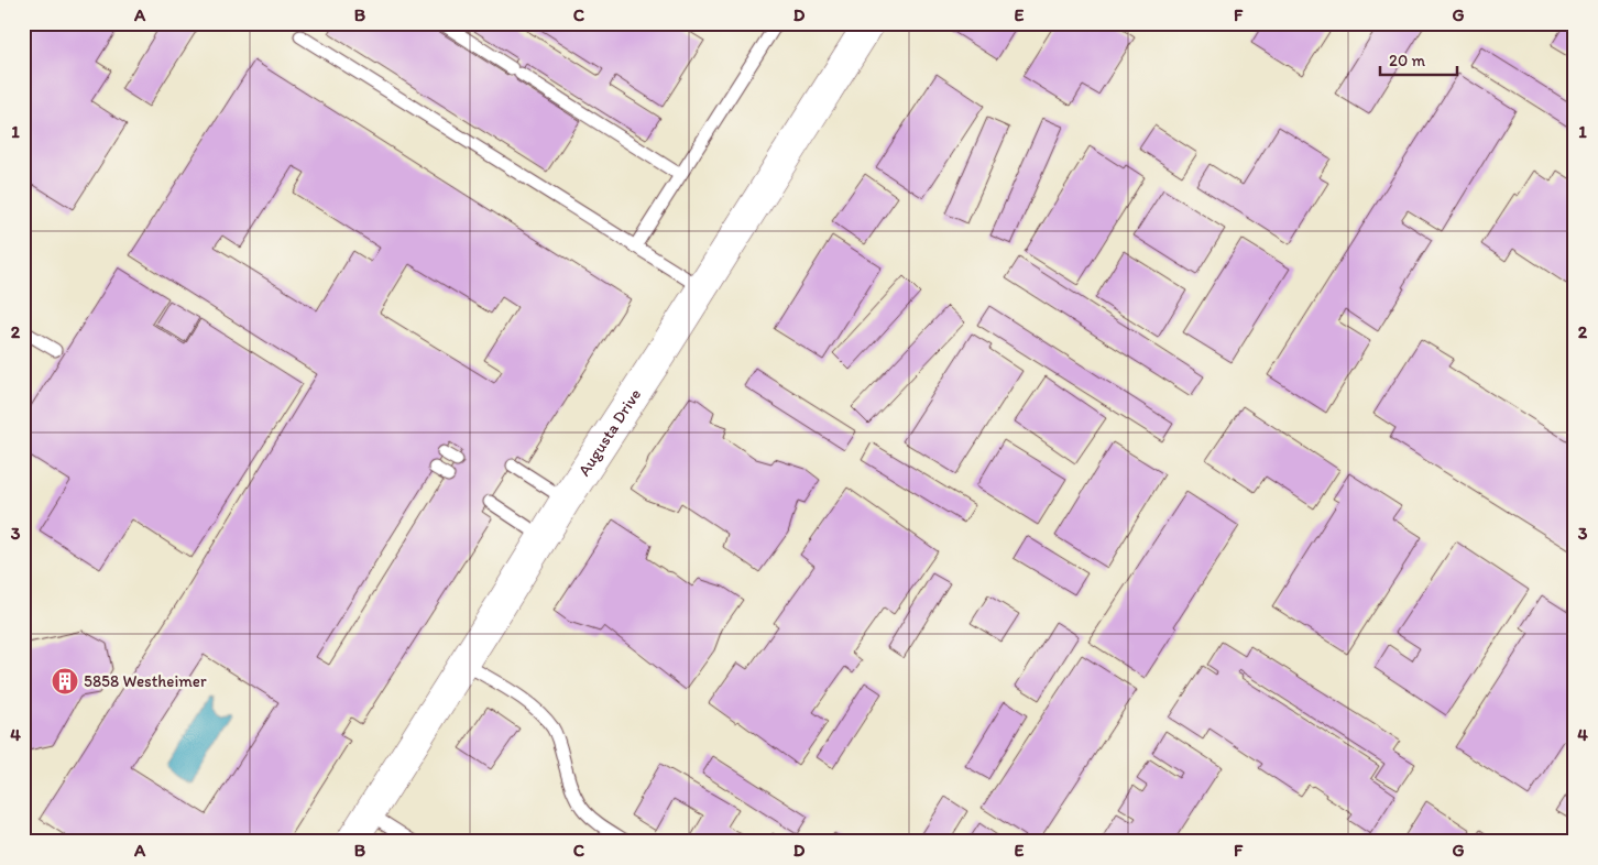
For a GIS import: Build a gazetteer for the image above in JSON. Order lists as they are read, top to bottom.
{
  "streets": {
    "street": ["Augusta Drive"]
  },
  "places": {
    "building": ["5858 Westheimer"]
  },
  "scale_bar": "20 m",
  "grid": {
    "columns": [
      "A",
      "B",
      "C",
      "D",
      "E",
      "F",
      "G"
    ],
    "rows": [
      "1",
      "2",
      "3",
      "4"
    ]
  }
}
